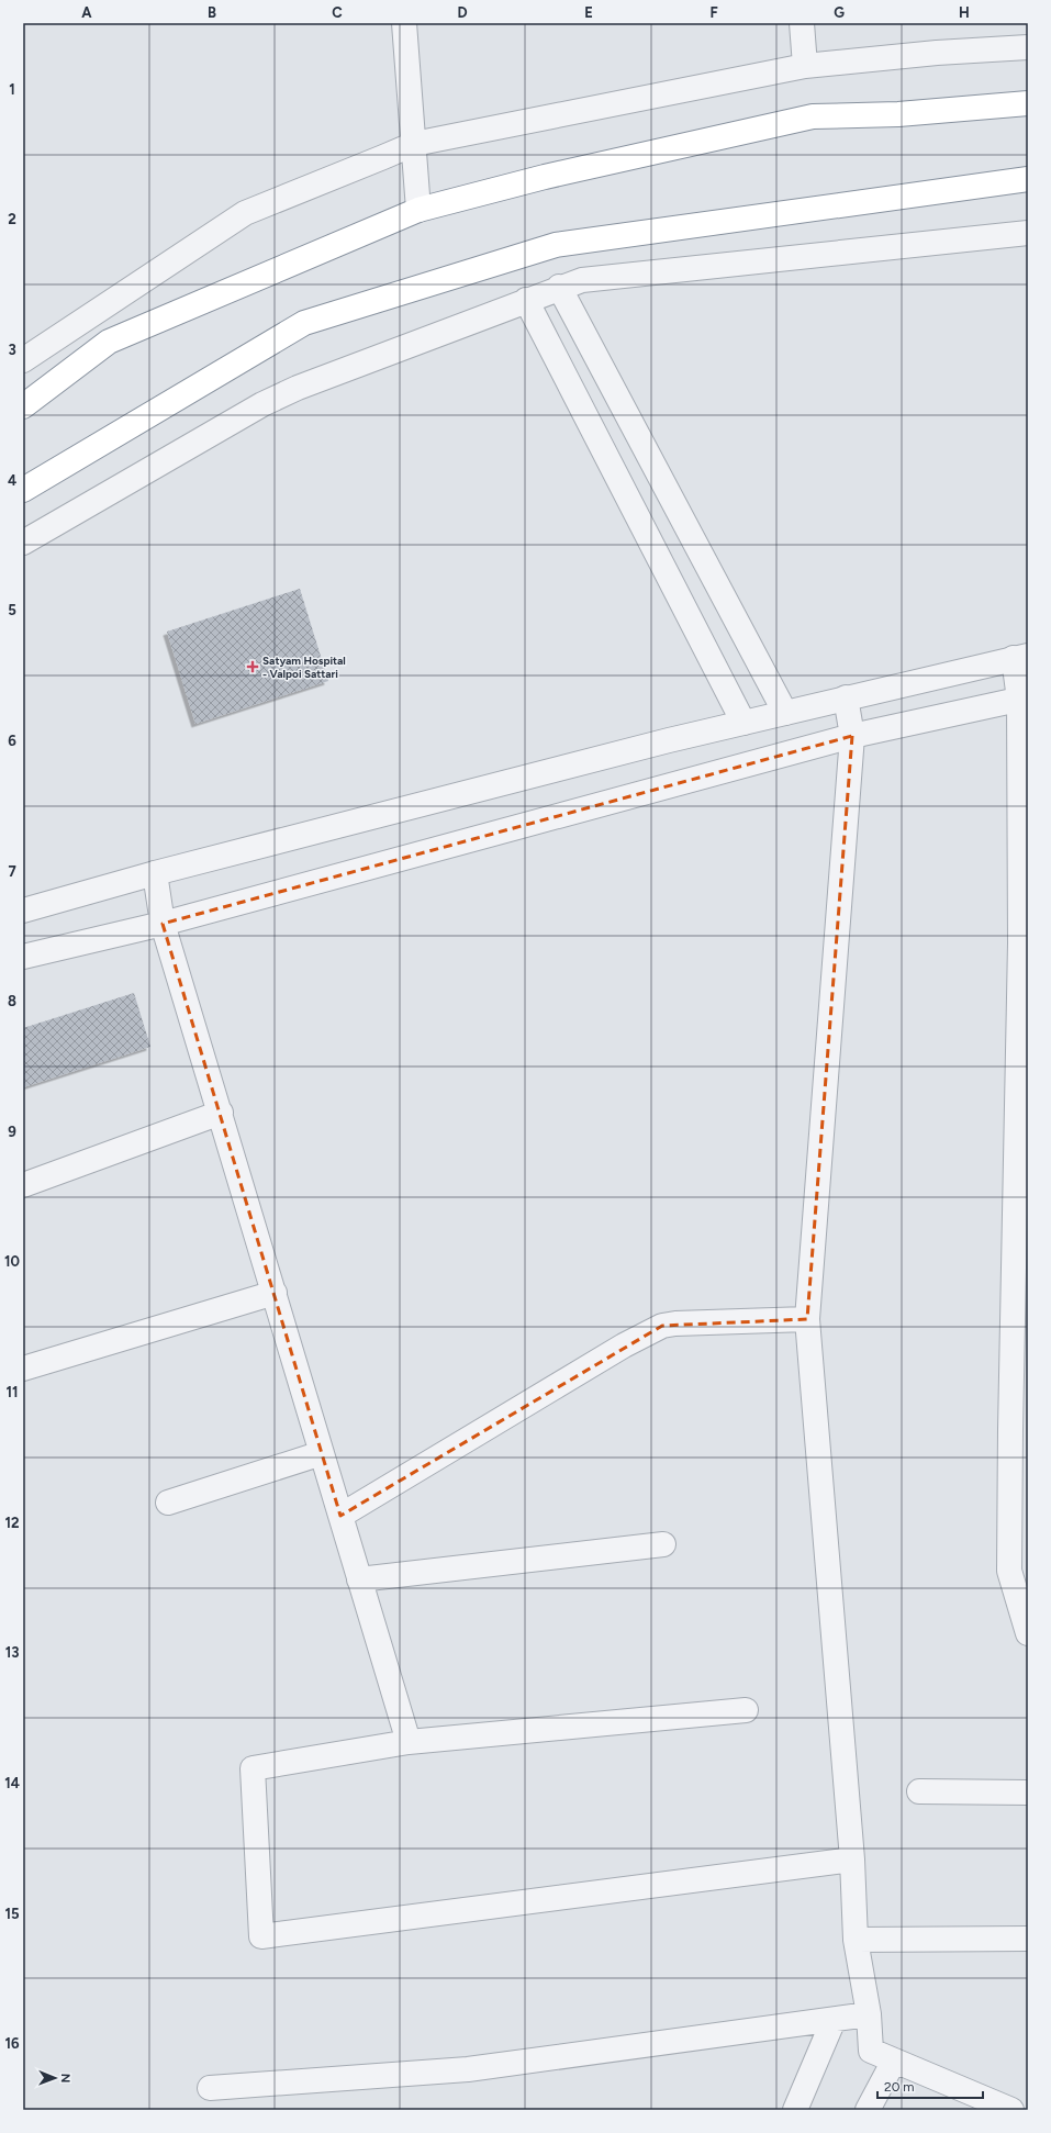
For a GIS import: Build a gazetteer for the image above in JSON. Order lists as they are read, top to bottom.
{
  "places": {
    "health": ["Satyam Hospital - Valpoi Sattari"]
  },
  "scale_bar": "20 m",
  "north": "right",
  "grid": {
    "columns": [
      "A",
      "B",
      "C",
      "D",
      "E",
      "F",
      "G",
      "H"
    ],
    "rows": [
      "1",
      "2",
      "3",
      "4",
      "5",
      "6",
      "7",
      "8",
      "9",
      "10",
      "11",
      "12",
      "13",
      "14",
      "15",
      "16"
    ]
  }
}
